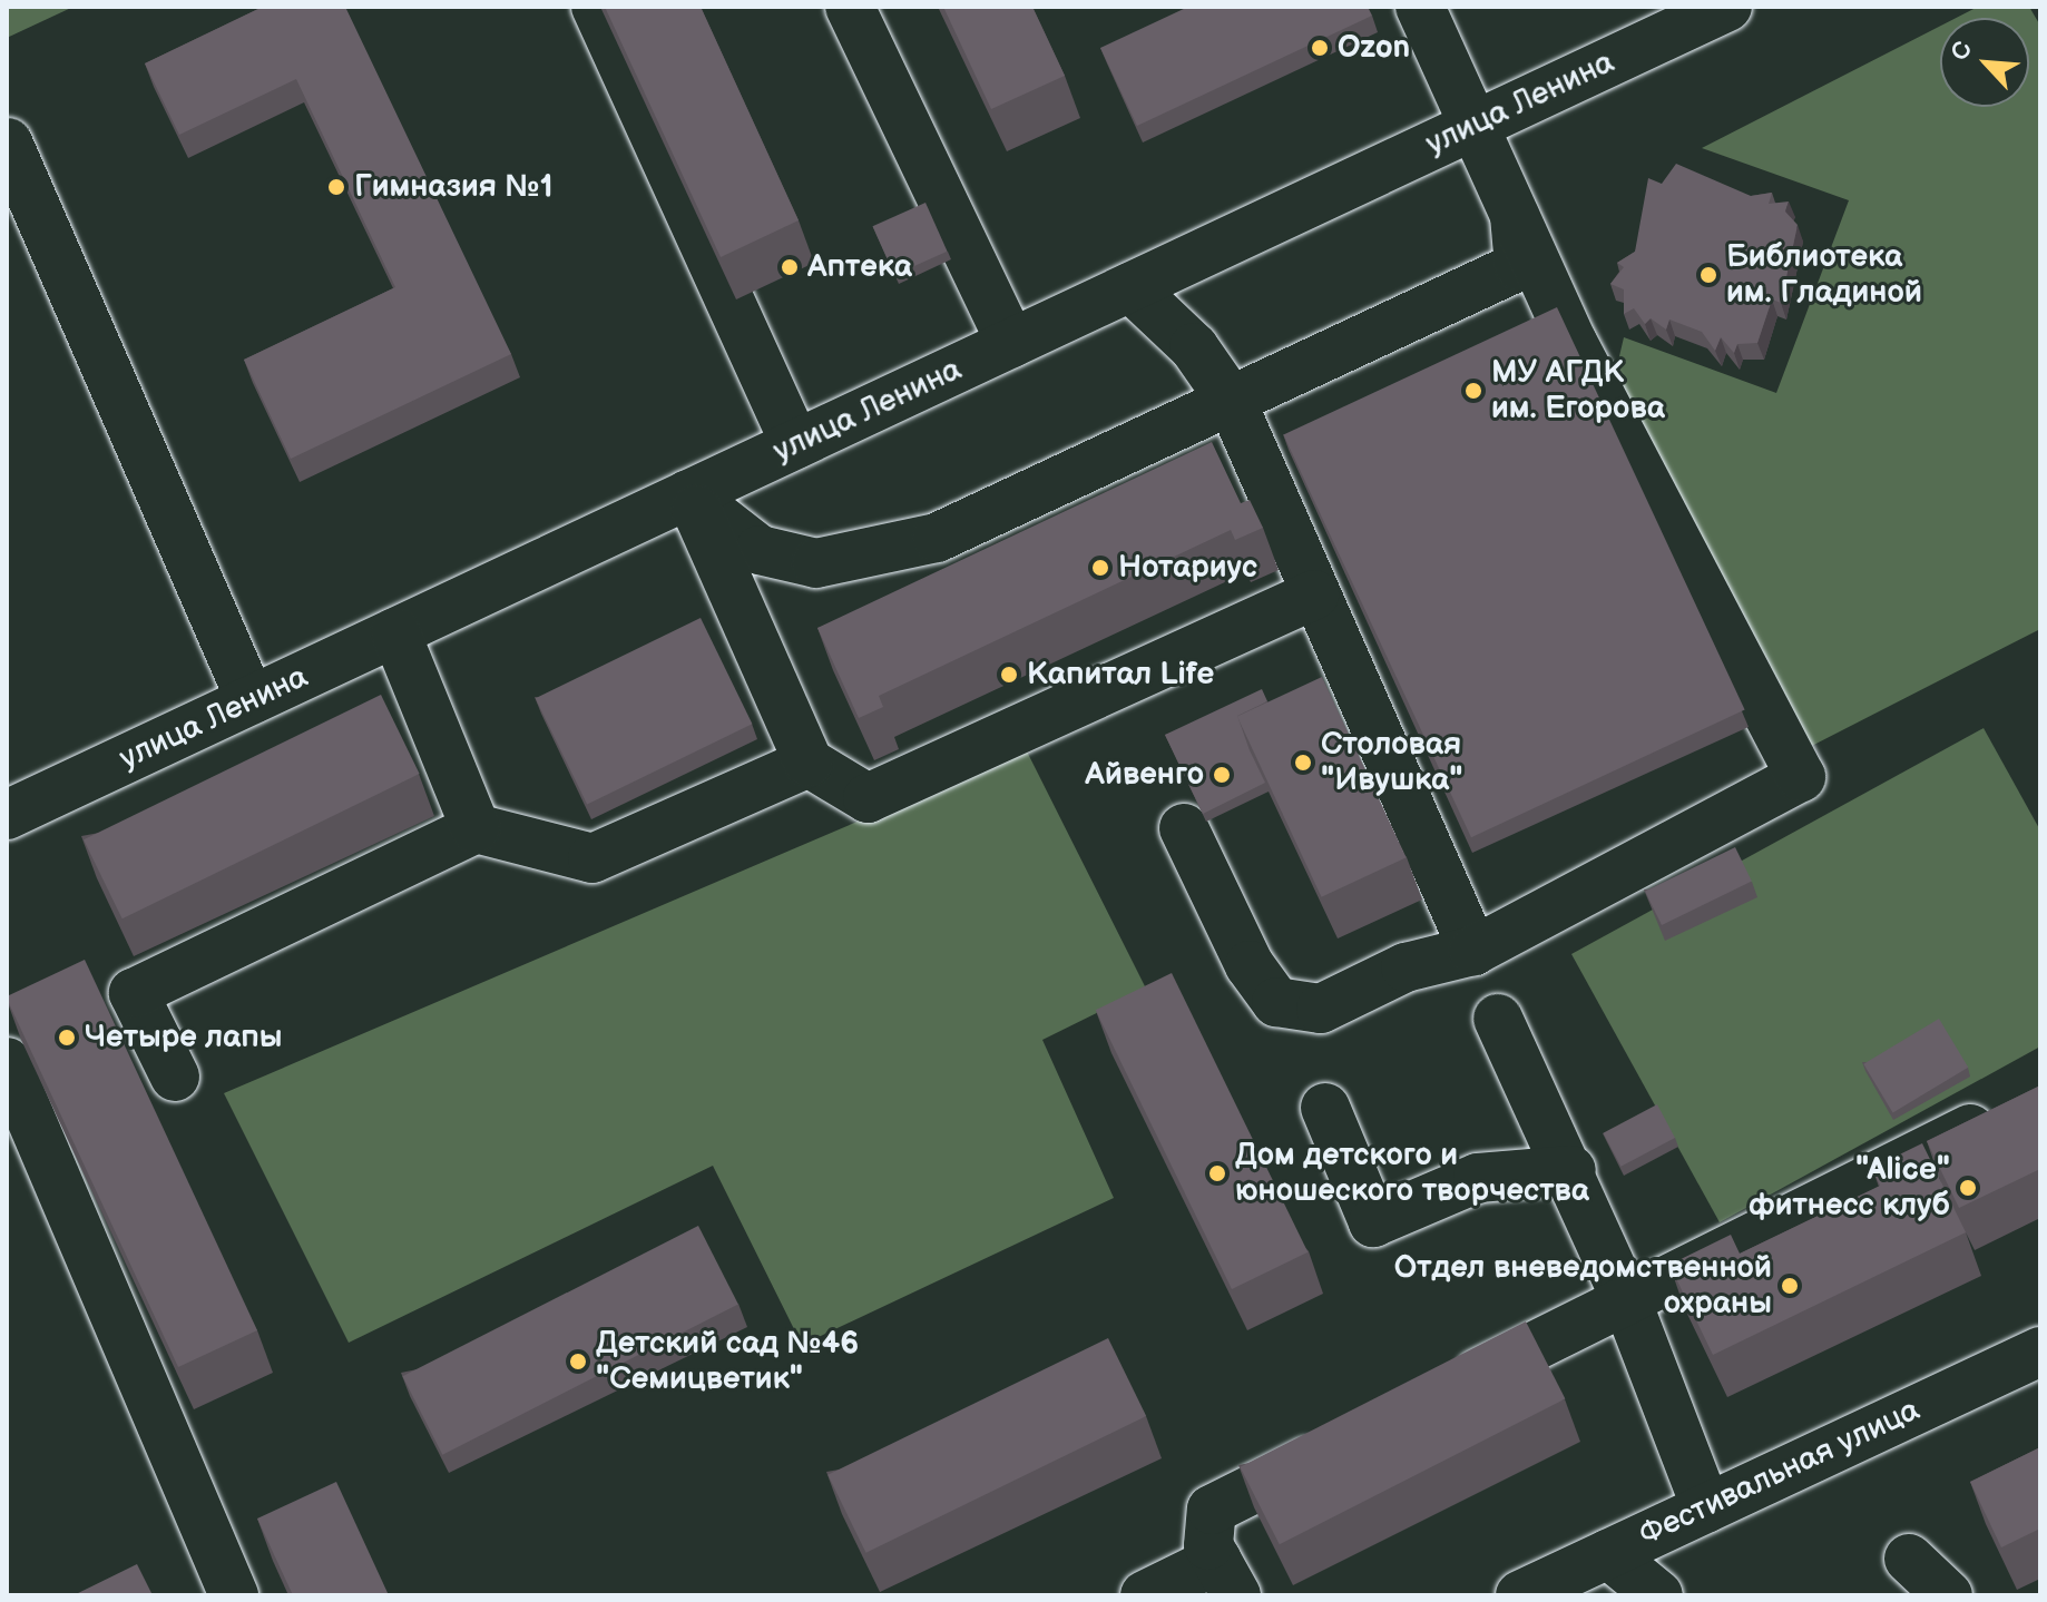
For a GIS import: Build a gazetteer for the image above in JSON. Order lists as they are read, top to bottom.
{
  "streets": {
    "street": ["улица Ленина", "Фестивальная улица"]
  },
  "places": [
    "Ozon",
    "Гимназия №1",
    "Аптека",
    "Библиотека им. Гладиной",
    "МУ АГДК им. Егорова",
    "Нотариус",
    "Капитал Life",
    "Столовая \"Ивушка\"",
    "Айвенго",
    "Четыре лапы",
    "Дом детского и юношеского творчества",
    "\"Alice\" фитнесс клуб",
    "Отдел вневедомственной охраны",
    "Детский сад №46 \"Семицветик\""
  ],
  "north": "top left"
}
